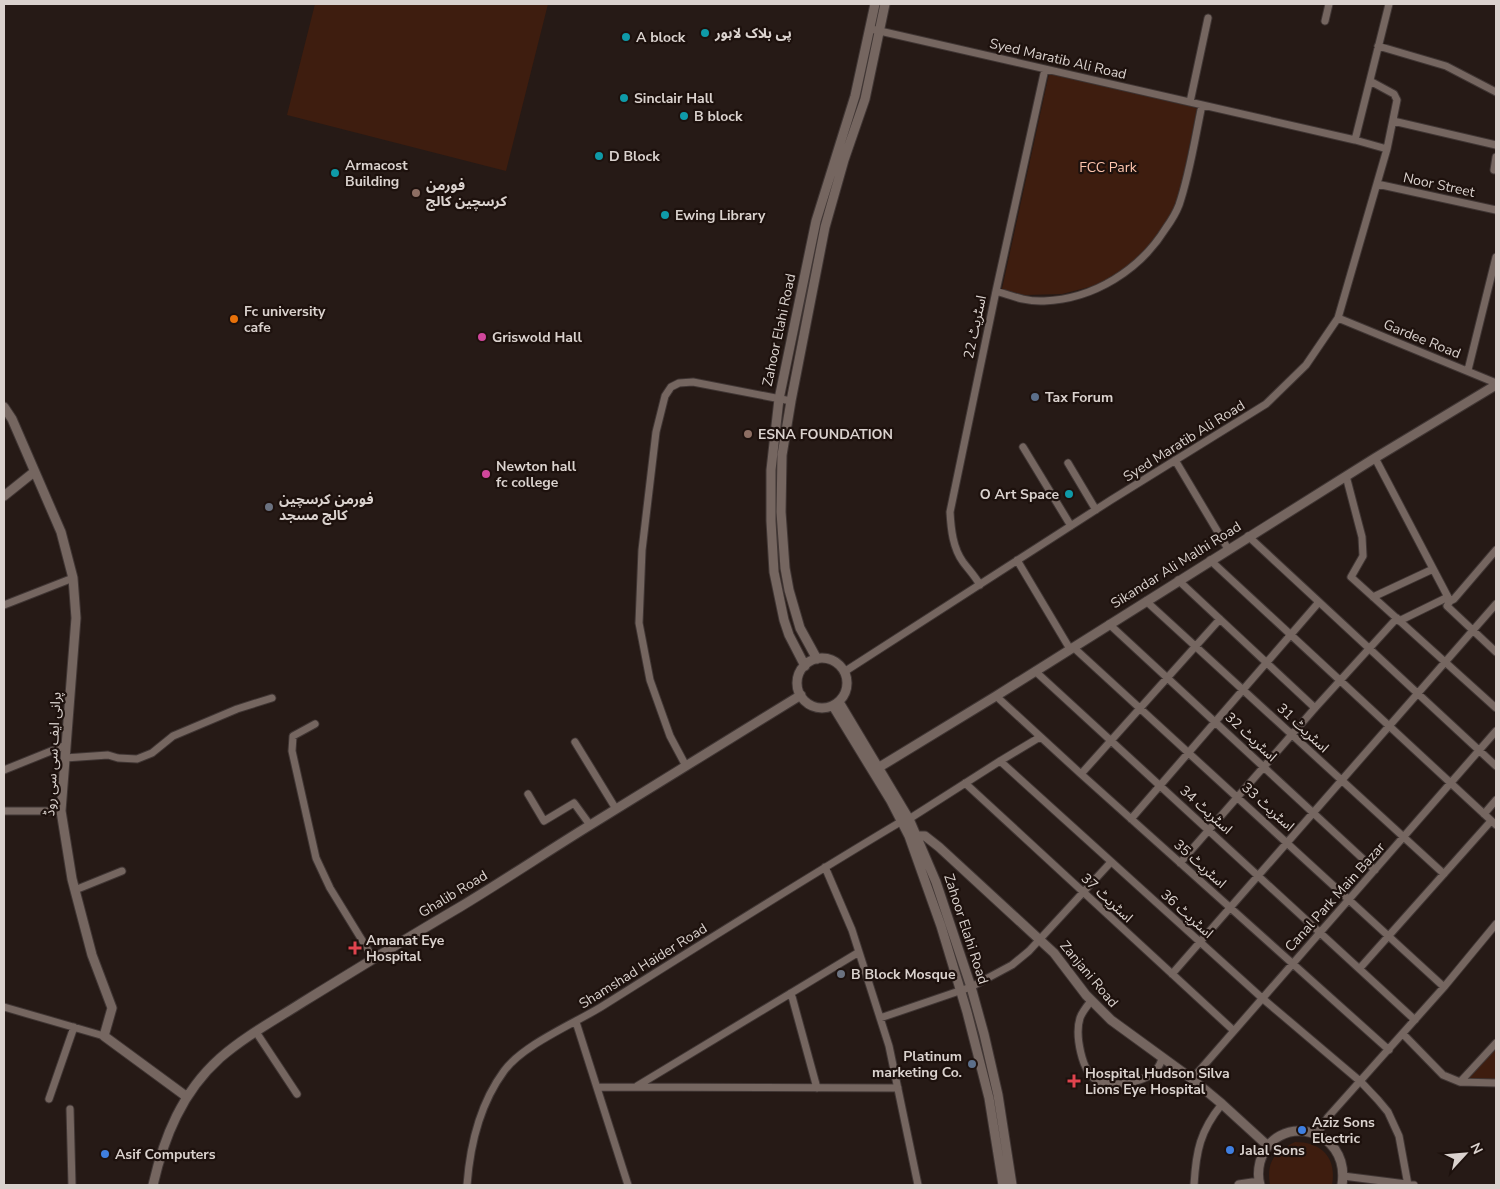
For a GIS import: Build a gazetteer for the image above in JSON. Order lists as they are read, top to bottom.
{
  "streets": {
    "street": [
      "Syed Maratib Ali Road",
      "Noor Street",
      "اسٹریٹ 22",
      "Zahoor Elahi Road",
      "Gardee Road",
      "Sikandar Ali Malhi Road",
      "اسٹریٹ 31",
      "اسٹریٹ 32",
      "پرانی ایف سی سی روڈ",
      "اسٹریٹ 33",
      "اسٹریٹ 34",
      "اسٹریٹ 35",
      "Ghalib Road",
      "Canal Park Main Bazar",
      "اسٹریٹ 37",
      "اسٹریٹ 36",
      "Shamshad Haider Road",
      "Zanjani Road"
    ]
  },
  "crossings": [
    ["Syed Maratib Ali Road", "Noor Street"],
    ["Syed Maratib Ali Road", "اسٹریٹ 22"],
    ["Syed Maratib Ali Road", "Zahoor Elahi Road"],
    ["Syed Maratib Ali Road", "Gardee Road"],
    ["Syed Maratib Ali Road", "اسٹریٹ 33"],
    ["Syed Maratib Ali Road", "Ghalib Road"],
    ["Zahoor Elahi Road", "Sikandar Ali Malhi Road"],
    ["Zahoor Elahi Road", "Ghalib Road"],
    ["Zahoor Elahi Road", "Shamshad Haider Road"],
    ["Zahoor Elahi Road", "Zanjani Road"],
    ["Gardee Road", "Sikandar Ali Malhi Road"],
    ["Sikandar Ali Malhi Road", "اسٹریٹ 31"],
    ["Sikandar Ali Malhi Road", "اسٹریٹ 32"],
    ["Sikandar Ali Malhi Road", "اسٹریٹ 33"],
    ["Sikandar Ali Malhi Road", "اسٹریٹ 34"],
    ["Sikandar Ali Malhi Road", "اسٹریٹ 35"],
    ["اسٹریٹ 31", "Canal Park Main Bazar"],
    ["اسٹریٹ 32", "Canal Park Main Bazar"],
    ["اسٹریٹ 33", "Canal Park Main Bazar"],
    ["اسٹریٹ 34", "Canal Park Main Bazar"],
    ["اسٹریٹ 35", "Canal Park Main Bazar"],
    ["اسٹریٹ 35", "Shamshad Haider Road"],
    ["Canal Park Main Bazar", "اسٹریٹ 37"],
    ["Canal Park Main Bazar", "اسٹریٹ 36"],
    ["Canal Park Main Bazar", "Zanjani Road"],
    ["اسٹریٹ 37", "Shamshad Haider Road"],
    ["اسٹریٹ 36", "Shamshad Haider Road"]
  ],
  "parks": ["FCC Park"],
  "places": {
    "other": [
      "پی بلاک لاہور",
      "A block",
      "Sinclair Hall",
      "B block",
      "D Block",
      "Armacost Building",
      "فورمن کرسچین کالج",
      "Ewing Library",
      "Fc university cafe",
      "Griswold Hall",
      "Tax Forum",
      "ESNA FOUNDATION",
      "Newton hall fc college",
      "O Art Space",
      "فورمن کرسچین کالج مسجد",
      "B Block Mosque",
      "Platinum marketing Co.",
      "Aziz Sons Electric",
      "Jalal Sons",
      "Asif Computers"
    ],
    "health": ["Amanat Eye Hospital", "Hospital Hudson Silva Lions Eye Hospital"]
  },
  "north": "top right"
}
